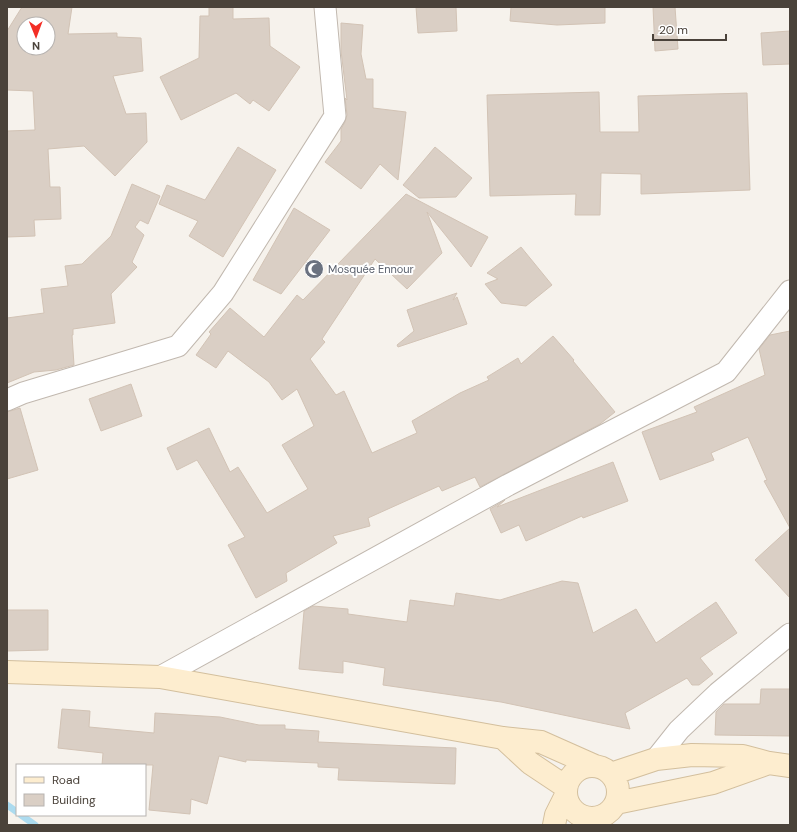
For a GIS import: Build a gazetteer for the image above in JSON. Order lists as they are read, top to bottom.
{
  "places": {
    "mosque": ["Mosquée Ennour"]
  },
  "legend": ["Road", "Building"],
  "scale_bar": "20 m",
  "north": "bottom"
}
